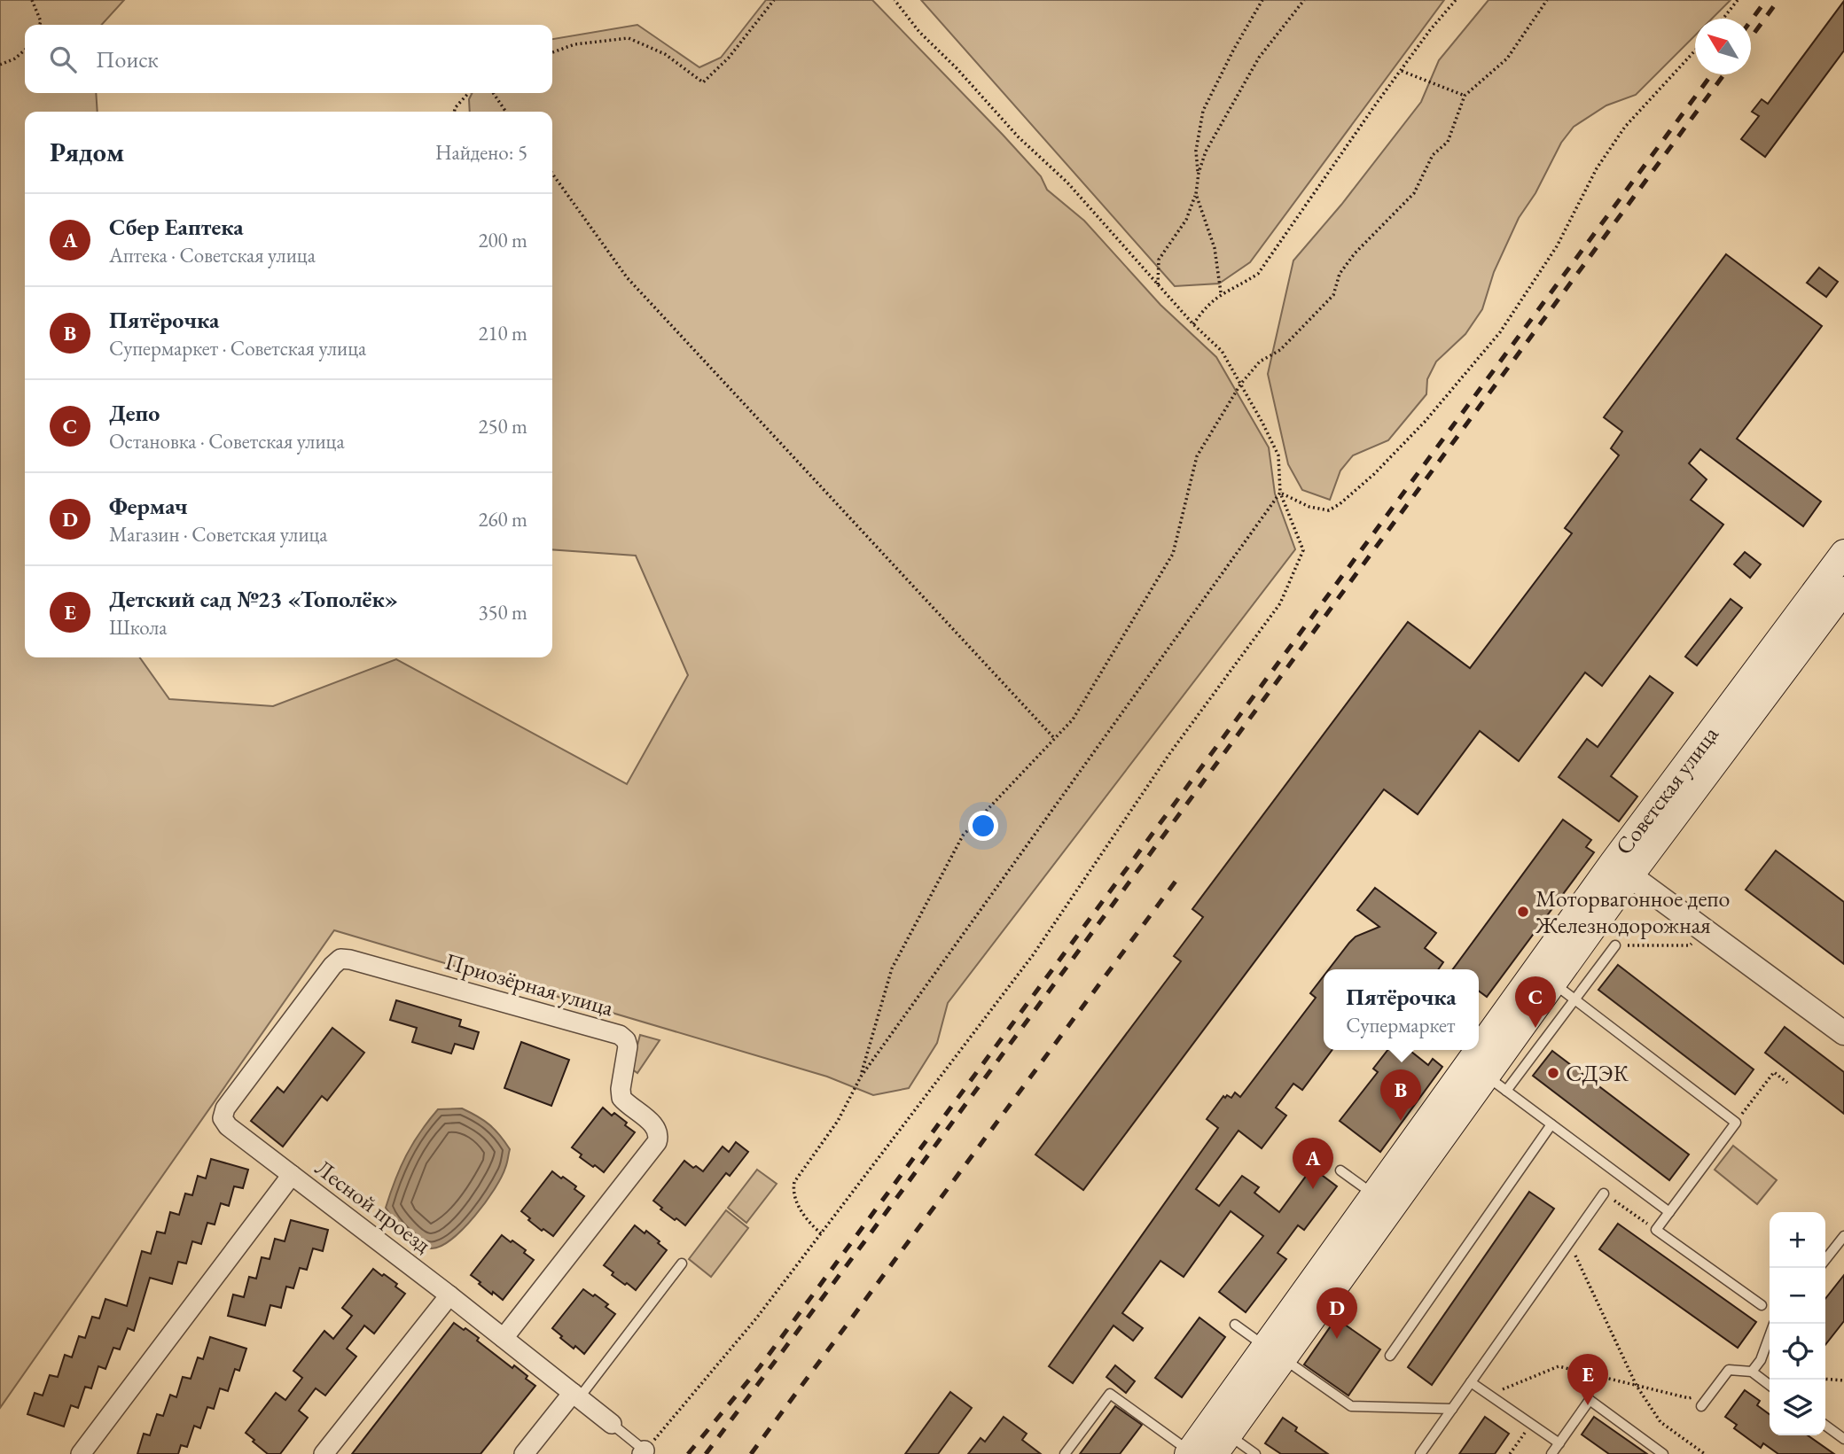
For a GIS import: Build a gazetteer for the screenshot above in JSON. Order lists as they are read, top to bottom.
{
  "streets": {
    "main road": ["Советская улица"],
    "street": ["Приозёрная улица", "Лесной проезд"]
  },
  "crossings": [
    ["Приозёрная улица", "Лесной проезд"]
  ],
  "places": ["Моторвагонное депо Железнодорожная", "СДЭК"],
  "north": "top left",
  "page": {
    "search": "Поиск",
    "heading": ["Рядом", "Найдено: 5"],
    "list": [
      {
        "mark": "A",
        "name": "Сбер Еаптека",
        "note": "Аптека · Советская улица",
        "value": "200 m"
      },
      {
        "mark": "B",
        "name": "Пятёрочка",
        "note": "Супермаркет · Советская улица",
        "value": "210 m"
      },
      {
        "mark": "C",
        "name": "Депо",
        "note": "Остановка · Советская улица",
        "value": "250 m"
      },
      {
        "mark": "D",
        "name": "Фермач",
        "note": "Магазин · Советская улица",
        "value": "260 m"
      },
      {
        "mark": "E",
        "name": "Детский сад №23 «Тополёк»",
        "note": "Школа",
        "value": "350 m"
      }
    ],
    "popup": ["Пятёрочка", "Супермаркет"],
    "pins": [
      "C",
      "B",
      "A",
      "D",
      "E"
    ],
    "map_buttons": ["+", "−"]
  }
}
